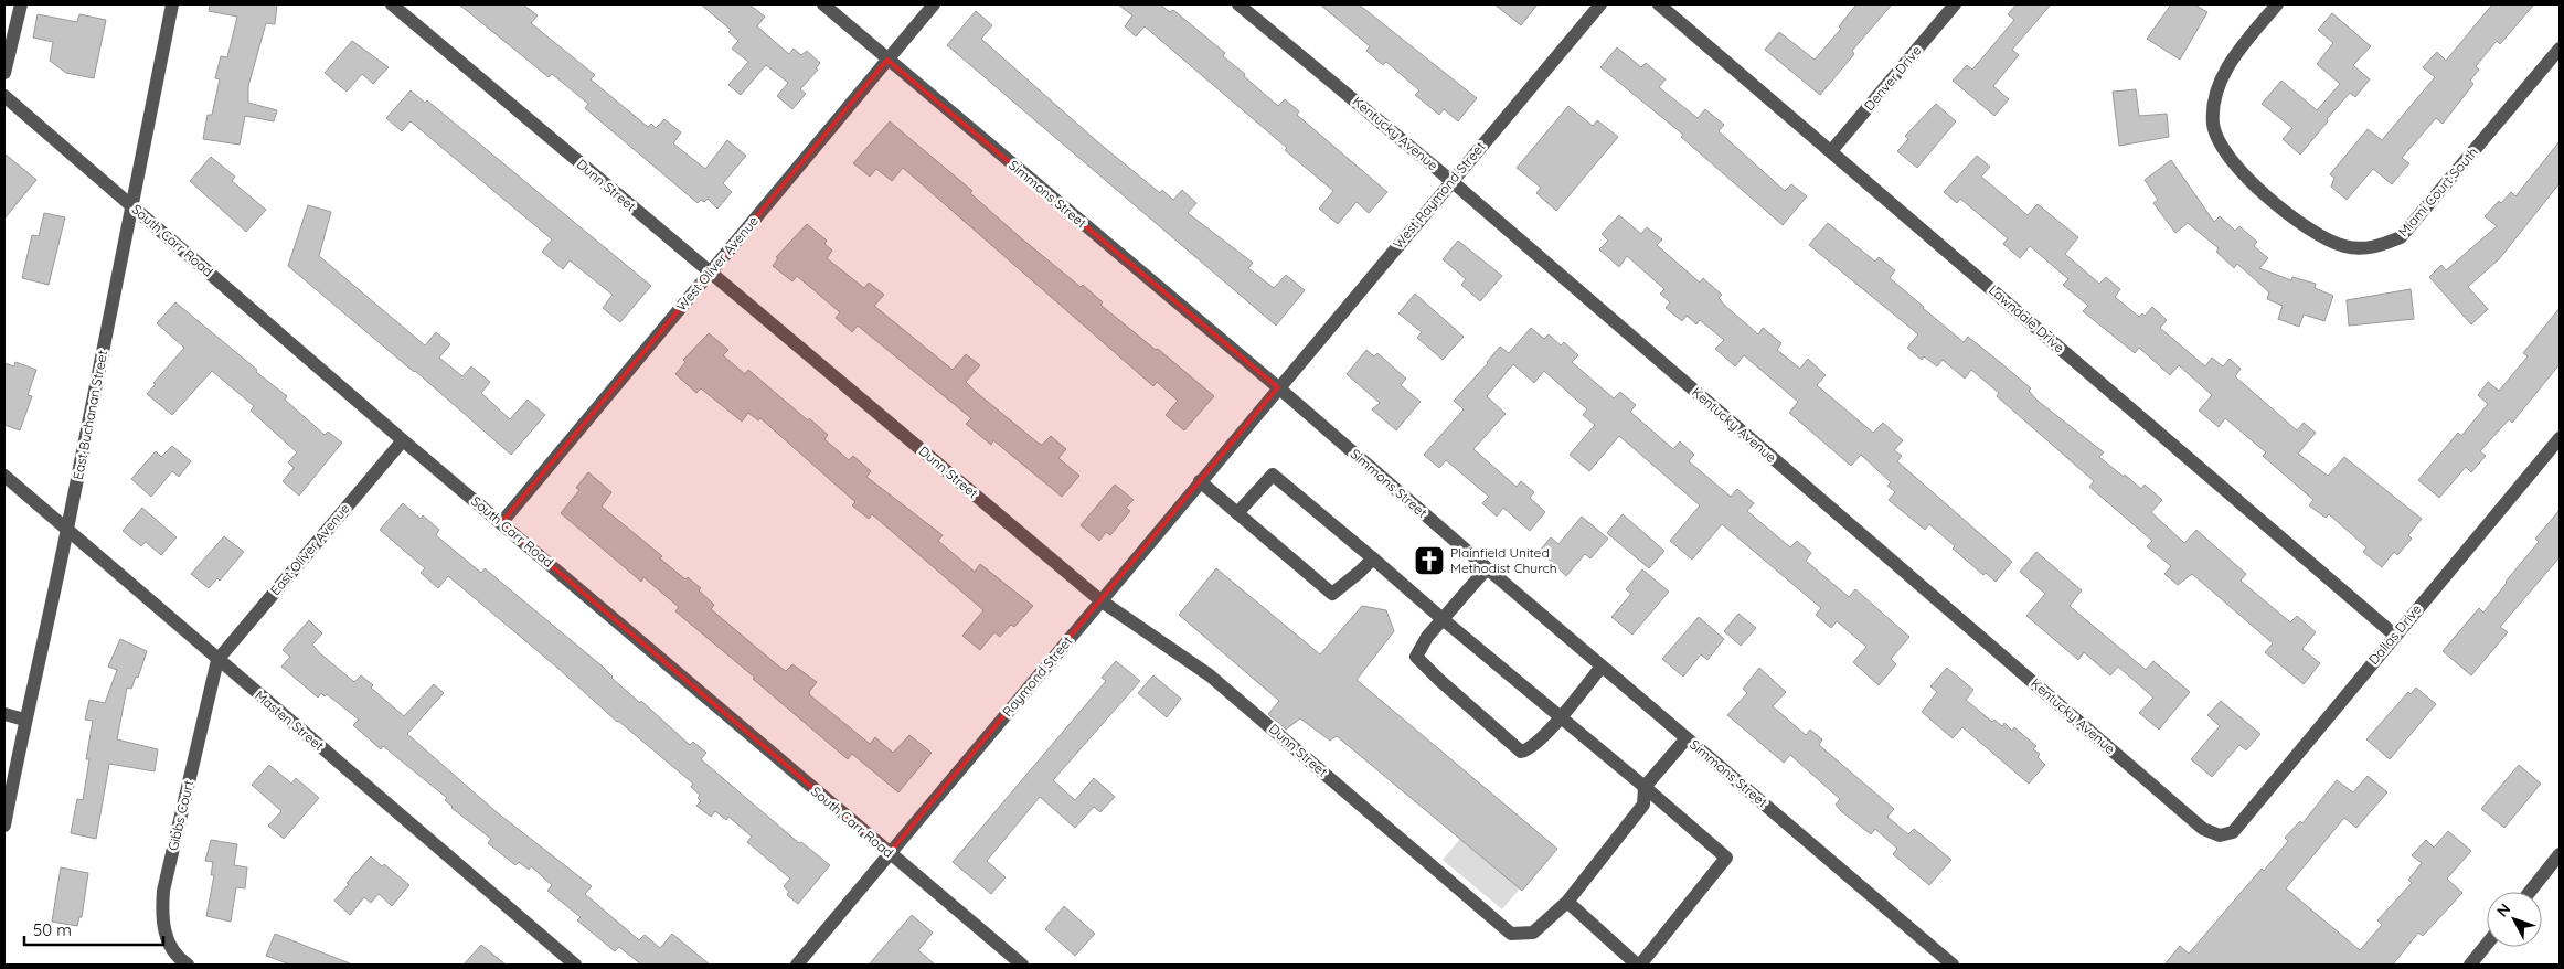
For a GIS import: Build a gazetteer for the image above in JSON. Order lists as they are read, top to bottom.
{
  "streets": {
    "street": [
      "Denver Drive",
      "Kentucky Avenue",
      "Dunn Street",
      "Miami Court South",
      "Simmons Street",
      "West Raymond Street",
      "South Carr Road",
      "West Oliver Avenue",
      "Lawndale Drive",
      "East Buchanan Street",
      "East Oliver Avenue",
      "Dallas Drive",
      "Raymond Street",
      "Masten Street",
      "Gibbs Court"
    ]
  },
  "crossings": [
    ["Denver Drive", "Lawndale Drive"],
    ["Kentucky Avenue", "West Raymond Street"],
    ["Kentucky Avenue", "Dallas Drive"],
    ["Dunn Street", "West Oliver Avenue"],
    ["Dunn Street", "Raymond Street"],
    ["Simmons Street", "West Raymond Street"],
    ["Simmons Street", "West Oliver Avenue"],
    ["Simmons Street", "Raymond Street"],
    ["West Raymond Street", "Raymond Street"],
    ["South Carr Road", "West Oliver Avenue"],
    ["South Carr Road", "East Buchanan Street"],
    ["South Carr Road", "East Oliver Avenue"],
    ["South Carr Road", "Raymond Street"],
    ["Lawndale Drive", "Dallas Drive"],
    ["East Buchanan Street", "Masten Street"],
    ["East Oliver Avenue", "Masten Street"],
    ["East Oliver Avenue", "Gibbs Court"],
    ["Masten Street", "Gibbs Court"]
  ],
  "places": {
    "church": ["Plainfield United Methodist Church"]
  },
  "scale_bar": "50 m",
  "north": "top left"
}
